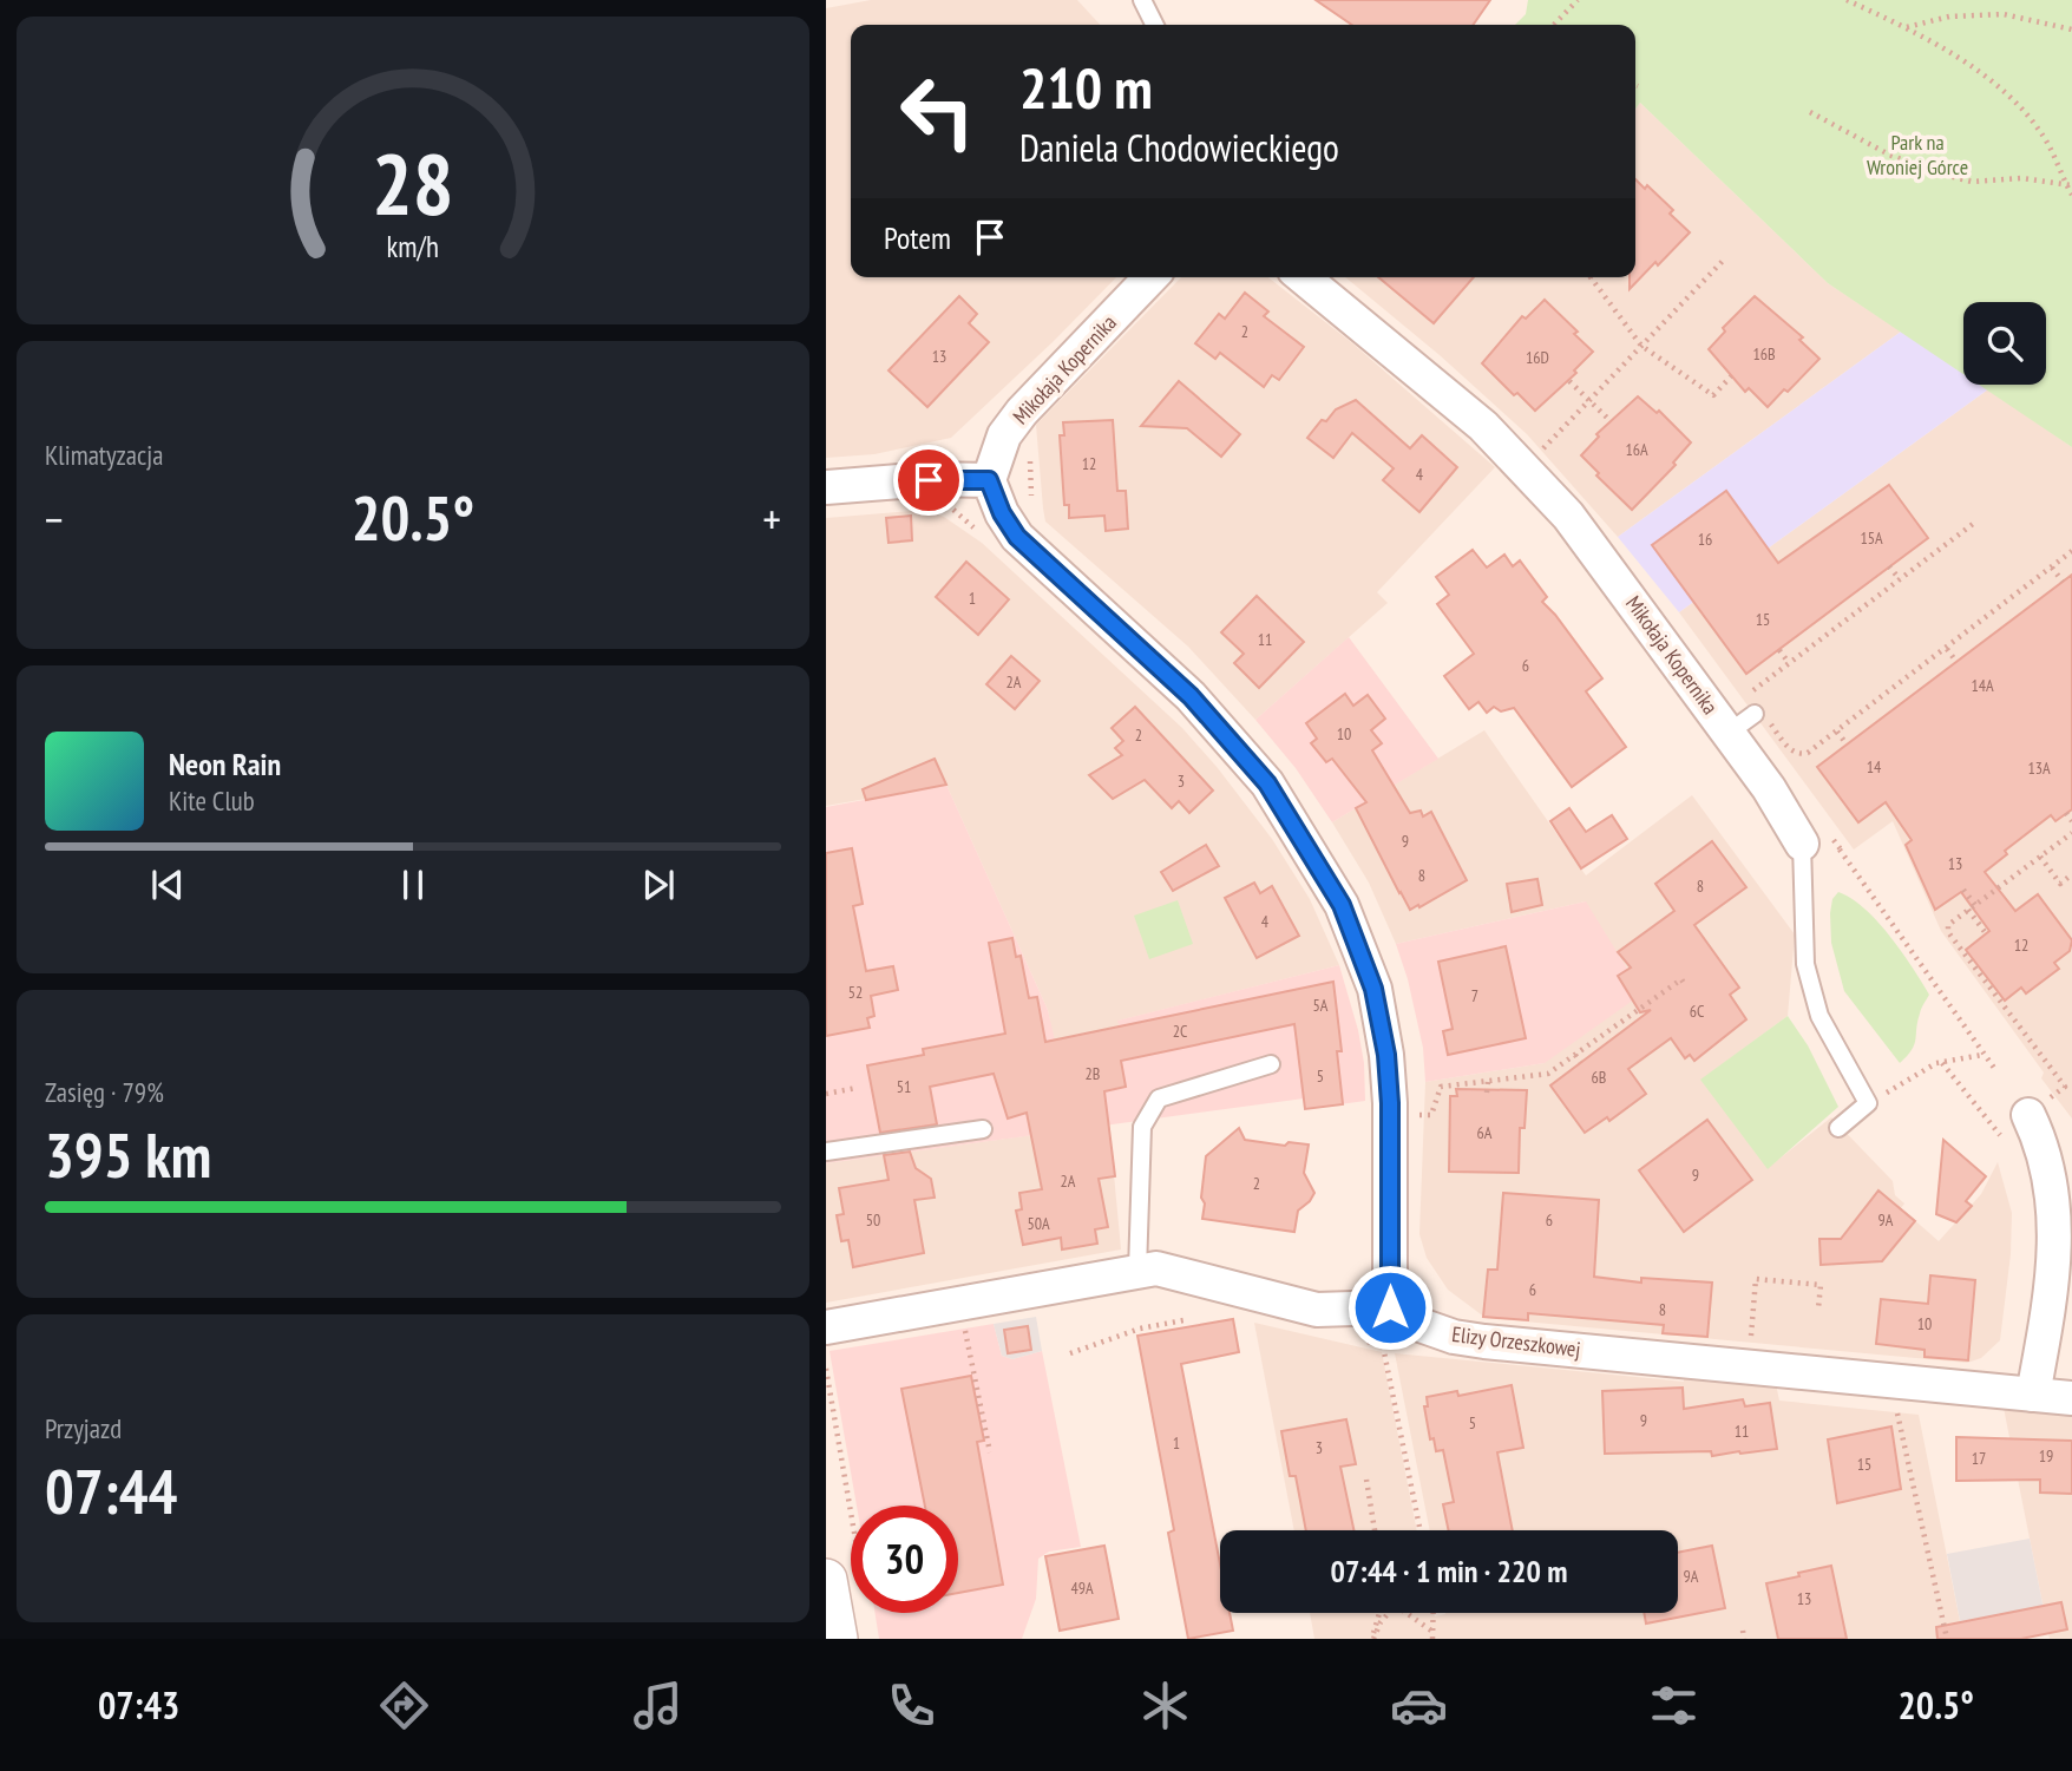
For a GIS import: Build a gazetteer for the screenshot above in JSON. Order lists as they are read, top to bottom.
{
  "streets": {
    "street": ["Mikołaja Kopernika", "Elizy Orzeszkowej"]
  },
  "parks": ["Park na Wroniej Górce"],
  "house_numbers": [
    "2",
    "16B",
    "13",
    "16D",
    "16A",
    "12",
    "4",
    "15A",
    "16",
    "1",
    "15",
    "11",
    "6",
    "2A",
    "14A",
    "10",
    "2",
    "14",
    "13A",
    "3",
    "9",
    "13",
    "8",
    "8",
    "4",
    "12",
    "52",
    "7",
    "5A",
    "6C",
    "2C",
    "2B",
    "5",
    "6B",
    "51",
    "6A",
    "9",
    "2A",
    "2",
    "50",
    "6",
    "9A",
    "50A",
    "6",
    "8",
    "10",
    "9",
    "5",
    "11",
    "1",
    "3",
    "19",
    "17",
    "15",
    "9A",
    "49A",
    "13"
  ],
  "page": {
    "turn": ["210 m", "Daniela Chodowieckiego"],
    "then": "Potem",
    "tile": [
      "Klimatyzacja",
      ["Zasięg · 79%", "395 km"],
      ["Przyjazd", "07:44"]
    ],
    "heat": ["−", "20.5°", "+"],
    "song": ["Neon Rain", "Kite Club"],
    "limit": "30",
    "trip": "07:44 · 1 min · 220 m",
    "tabs": ["07:43", "20.5°"],
    "gauge": ["28", "km/h"]
  }
}
